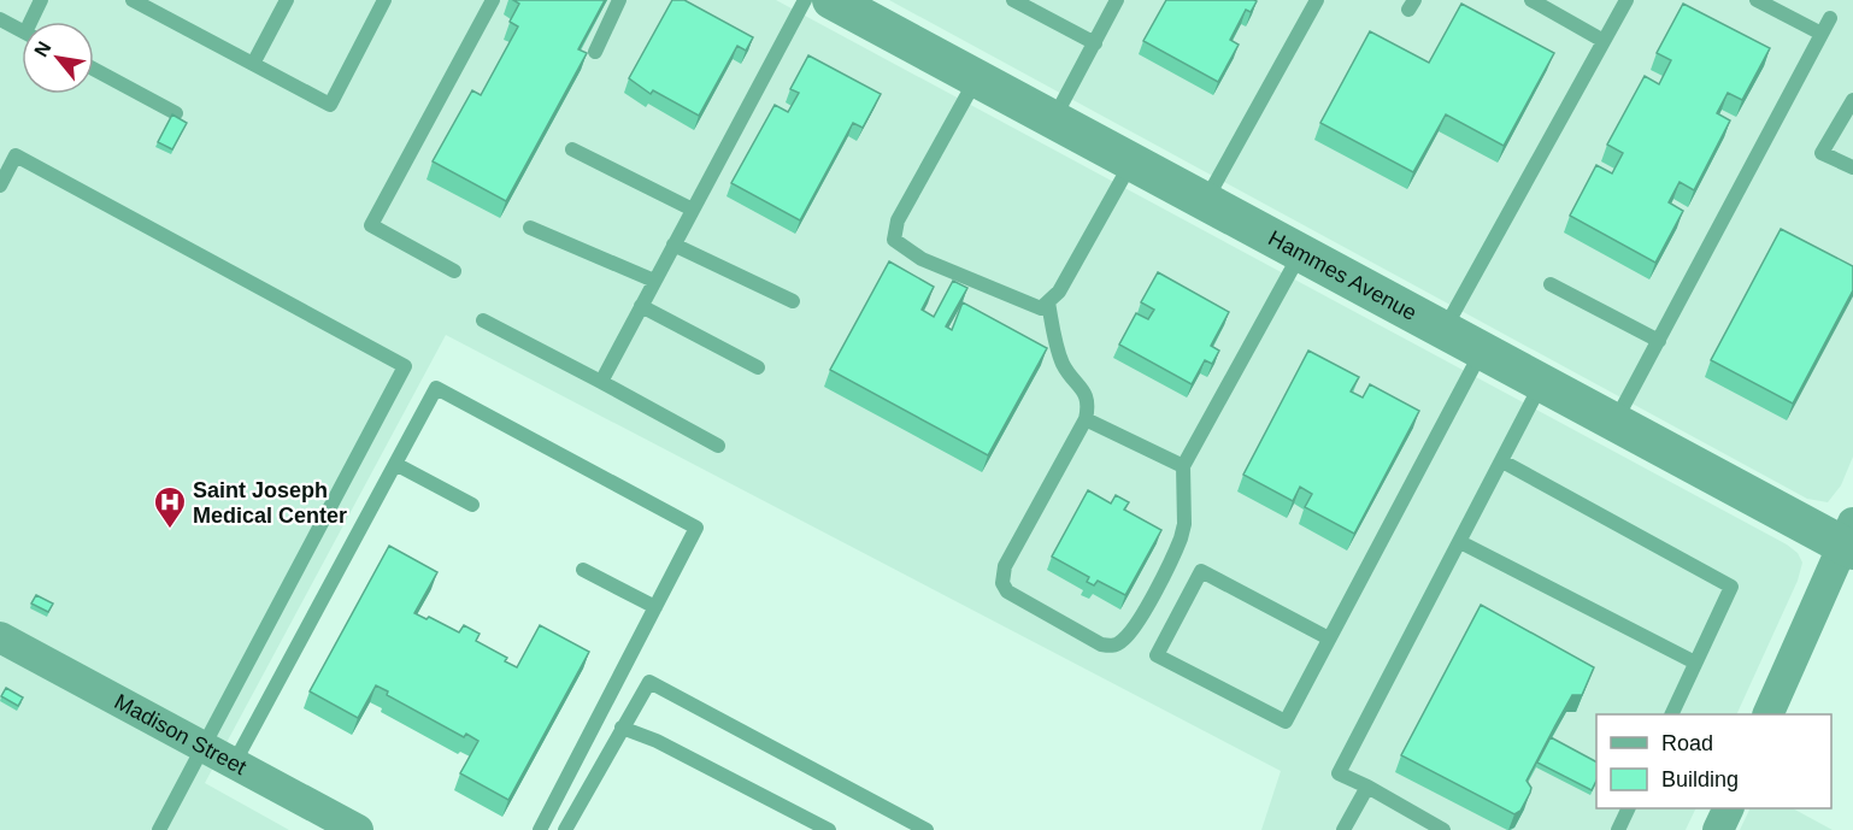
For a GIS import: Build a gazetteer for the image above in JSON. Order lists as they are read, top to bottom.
{
  "streets": {
    "street": ["Hammes Avenue", "Madison Street"]
  },
  "places": {
    "hospital": ["Saint Joseph Medical Center"]
  },
  "legend": ["Road", "Building"],
  "north": "top left"
}
